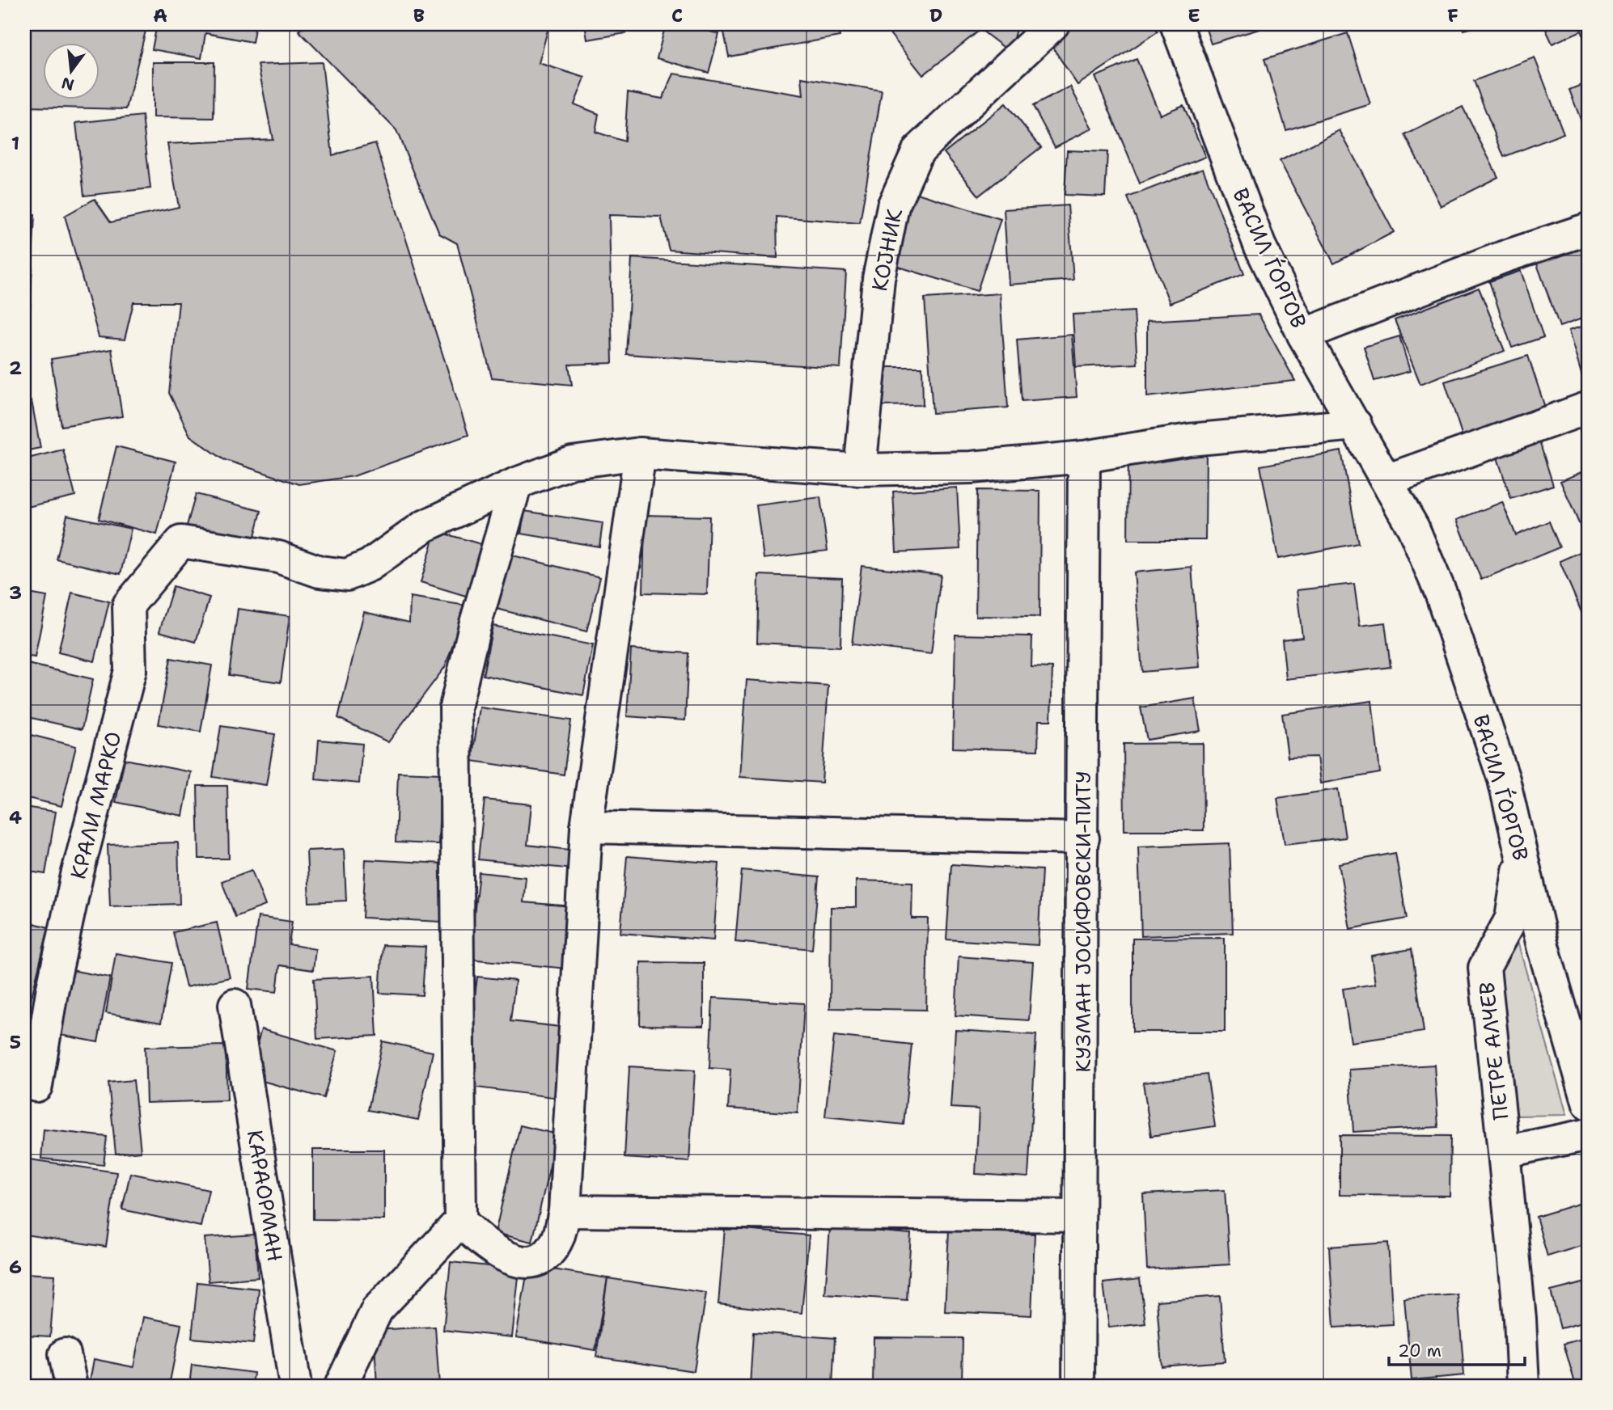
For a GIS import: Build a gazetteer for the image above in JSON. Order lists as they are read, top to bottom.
{
  "streets": {
    "street": [
      "КОЈНИК",
      "ВАСИЛ ЃОРГОВ",
      "КРАЛИ МАРКО",
      "КУЗМАН ЈОСИФОВСКИ-ПИТУ",
      "ПЕТРЕ АЛЧЕВ",
      "КАРАОРМАН"
    ]
  },
  "crossings": [
    ["ВАСИЛ ЃОРГОВ", "ПЕТРЕ АЛЧЕВ"]
  ],
  "scale_bar": "20 m",
  "north": "bottom",
  "grid": {
    "columns": [
      "A",
      "B",
      "C",
      "D",
      "E",
      "F"
    ],
    "rows": [
      "1",
      "2",
      "3",
      "4",
      "5",
      "6"
    ]
  }
}
